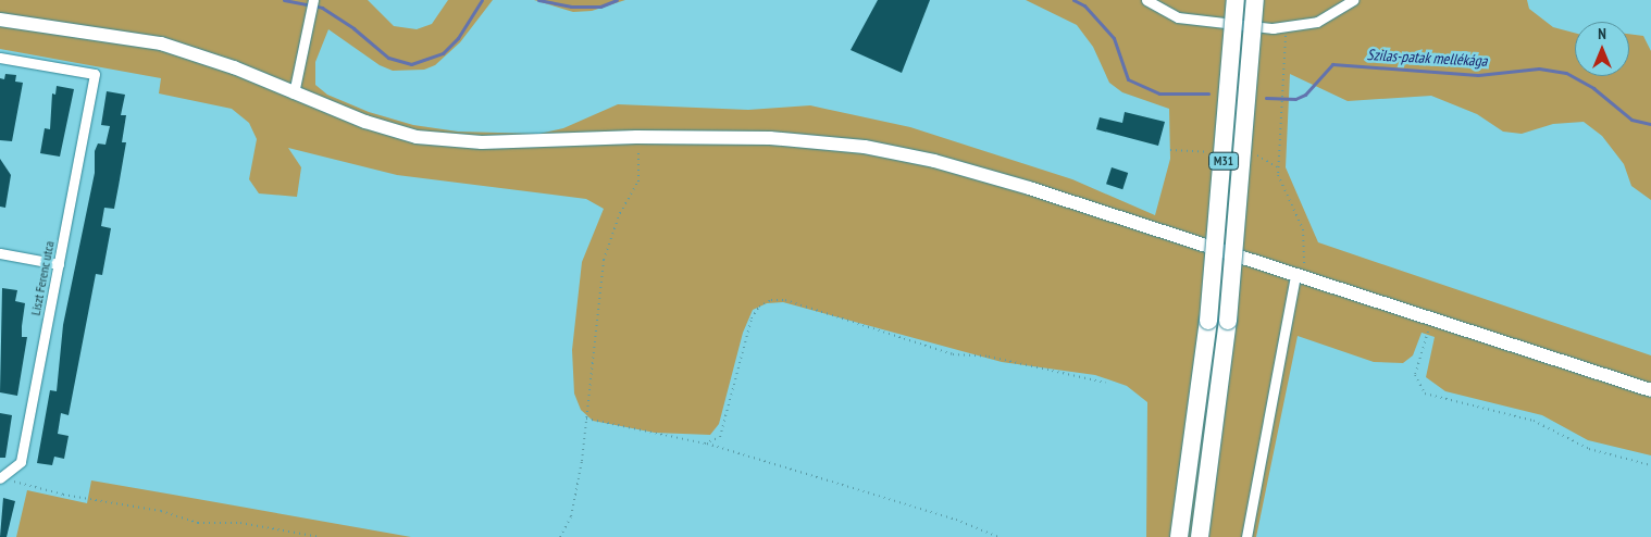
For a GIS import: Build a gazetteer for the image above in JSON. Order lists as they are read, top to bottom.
{
  "streets": {
    "highway": ["M31"],
    "street": ["Liszt Ferenc utca"]
  },
  "water": ["Szilas-patak mellékága"],
  "north": "top"
}
